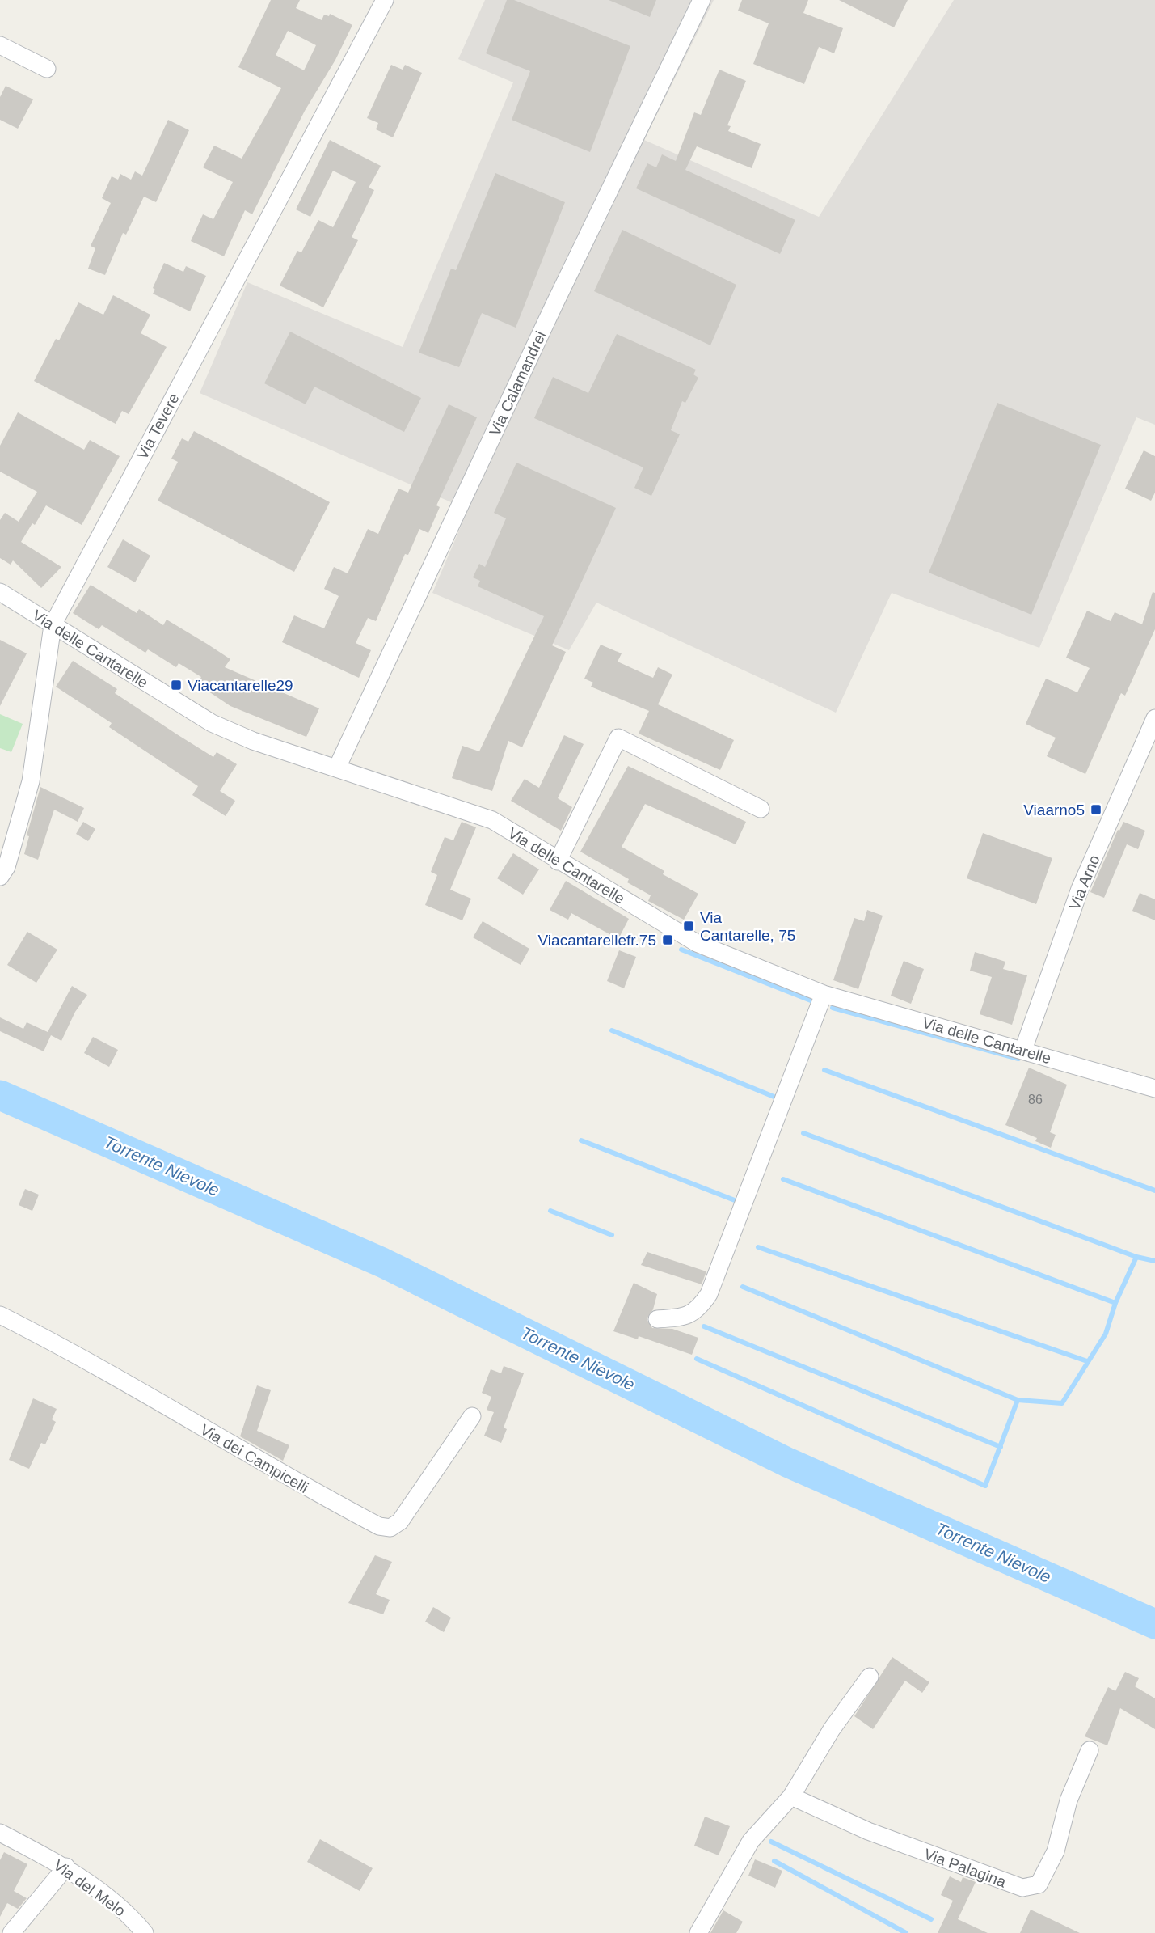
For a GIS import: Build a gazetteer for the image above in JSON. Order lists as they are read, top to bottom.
{
  "streets": {
    "street": [
      "Via Calamandrei",
      "Via Tevere",
      "Via delle Cantarelle",
      "Via Arno",
      "Via dei Campicelli",
      "Via Palagina",
      "Via del Melo"
    ]
  },
  "crossings": [
    ["Via Calamandrei", "Via delle Cantarelle"],
    ["Via Tevere", "Via delle Cantarelle"],
    ["Via delle Cantarelle", "Via Arno"]
  ],
  "water": ["Torrente Nievole"],
  "places": {
    "transit": [
      "Viacantarelle29",
      "Viaarno5",
      "Via Cantarelle, 75",
      "Viacantarellefr.75"
    ]
  },
  "house_numbers": ["86"]
}
